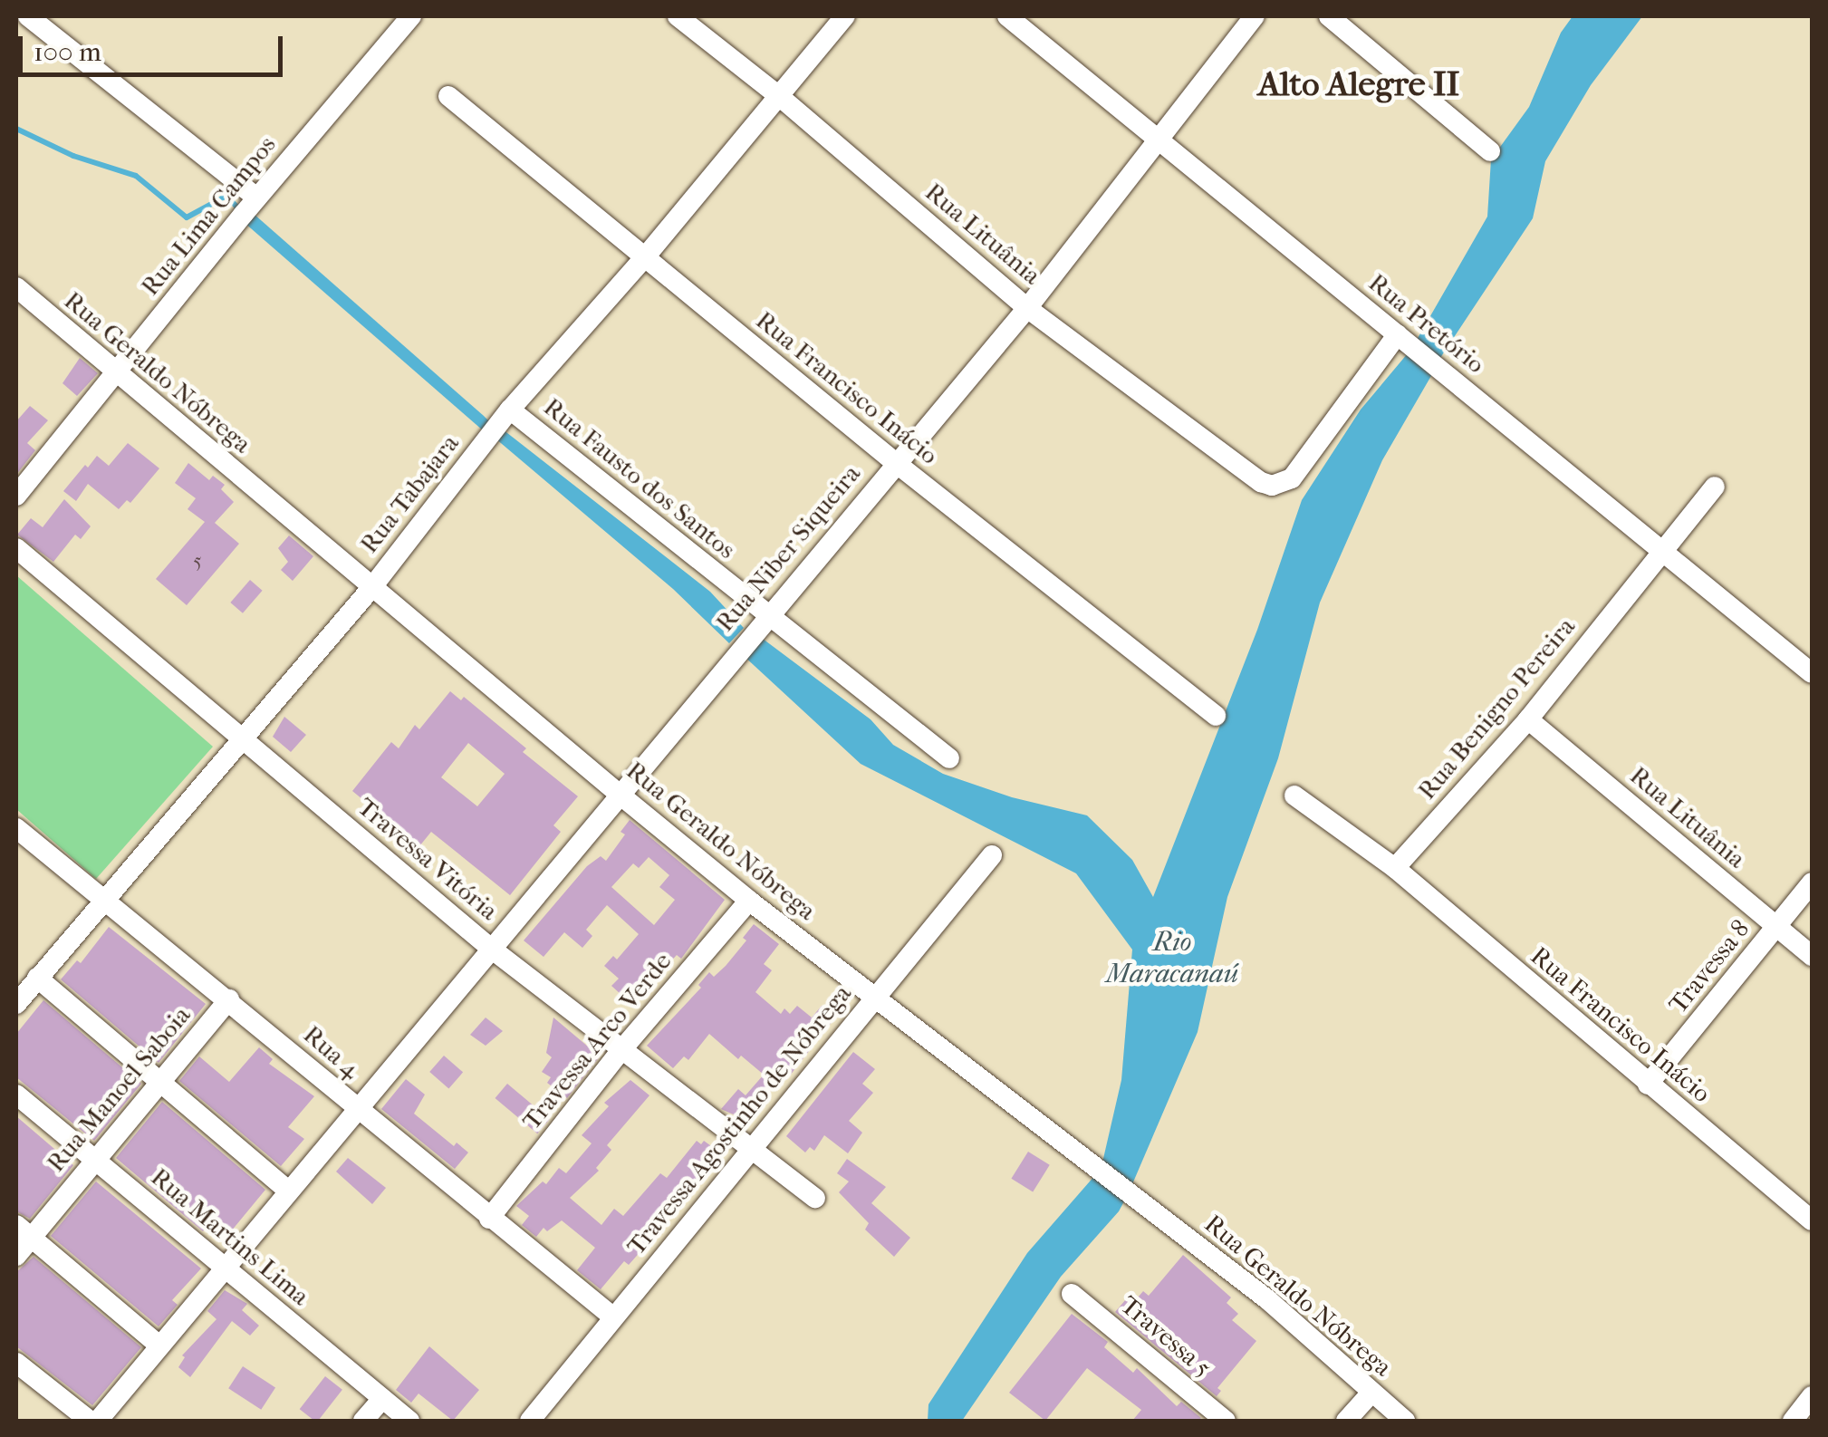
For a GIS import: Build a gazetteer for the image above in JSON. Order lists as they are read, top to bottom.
{
  "streets": {
    "street": [
      "Rua Lima Campos",
      "Rua Lituânia",
      "Rua Pretório",
      "Rua Geraldo Nóbrega",
      "Rua Francisco Inácio",
      "Rua Fausto dos Santos",
      "Rua Tabajara",
      "Rua Niber Siqueira",
      "Rua Benigno Pereira",
      "Travessa Vitória",
      "Travessa 8",
      "Travessa Arco Verde",
      "Rua 4",
      "Rua Manoel Saboia",
      "Travessa Agostinho de Nóbrega",
      "Rua Martins Lima",
      "Travessa 5"
    ]
  },
  "crossings": [
    ["Rua Lima Campos", "Rua Geraldo Nóbrega"],
    ["Rua Lituânia", "Rua Pretório"],
    ["Rua Lituânia", "Rua Tabajara"],
    ["Rua Lituânia", "Rua Niber Siqueira"],
    ["Rua Lituânia", "Rua Benigno Pereira"],
    ["Rua Lituânia", "Travessa 8"],
    ["Rua Pretório", "Rua Niber Siqueira"],
    ["Rua Pretório", "Rua Benigno Pereira"],
    ["Rua Geraldo Nóbrega", "Rua Tabajara"],
    ["Rua Geraldo Nóbrega", "Rua Niber Siqueira"],
    ["Rua Geraldo Nóbrega", "Travessa Arco Verde"],
    ["Rua Geraldo Nóbrega", "Travessa Agostinho de Nóbrega"],
    ["Rua Francisco Inácio", "Rua Tabajara"],
    ["Rua Francisco Inácio", "Rua Niber Siqueira"],
    ["Rua Francisco Inácio", "Rua Benigno Pereira"],
    ["Rua Francisco Inácio", "Travessa 8"],
    ["Rua Fausto dos Santos", "Rua Tabajara"],
    ["Rua Fausto dos Santos", "Rua Niber Siqueira"],
    ["Rua Tabajara", "Travessa Vitória"],
    ["Rua Tabajara", "Rua 4"],
    ["Rua Niber Siqueira", "Travessa Vitória"],
    ["Rua Niber Siqueira", "Rua 4"],
    ["Rua Niber Siqueira", "Rua Martins Lima"],
    ["Travessa Vitória", "Travessa Arco Verde"],
    ["Travessa Vitória", "Travessa Agostinho de Nóbrega"],
    ["Travessa Arco Verde", "Rua 4"],
    ["Rua 4", "Rua Manoel Saboia"],
    ["Rua 4", "Travessa Agostinho de Nóbrega"],
    ["Rua Manoel Saboia", "Rua Martins Lima"]
  ],
  "districts": ["Alto Alegre II"],
  "water": ["Rio Maracanaú"],
  "house_numbers": ["5"],
  "scale_bar": "100 m"
}
